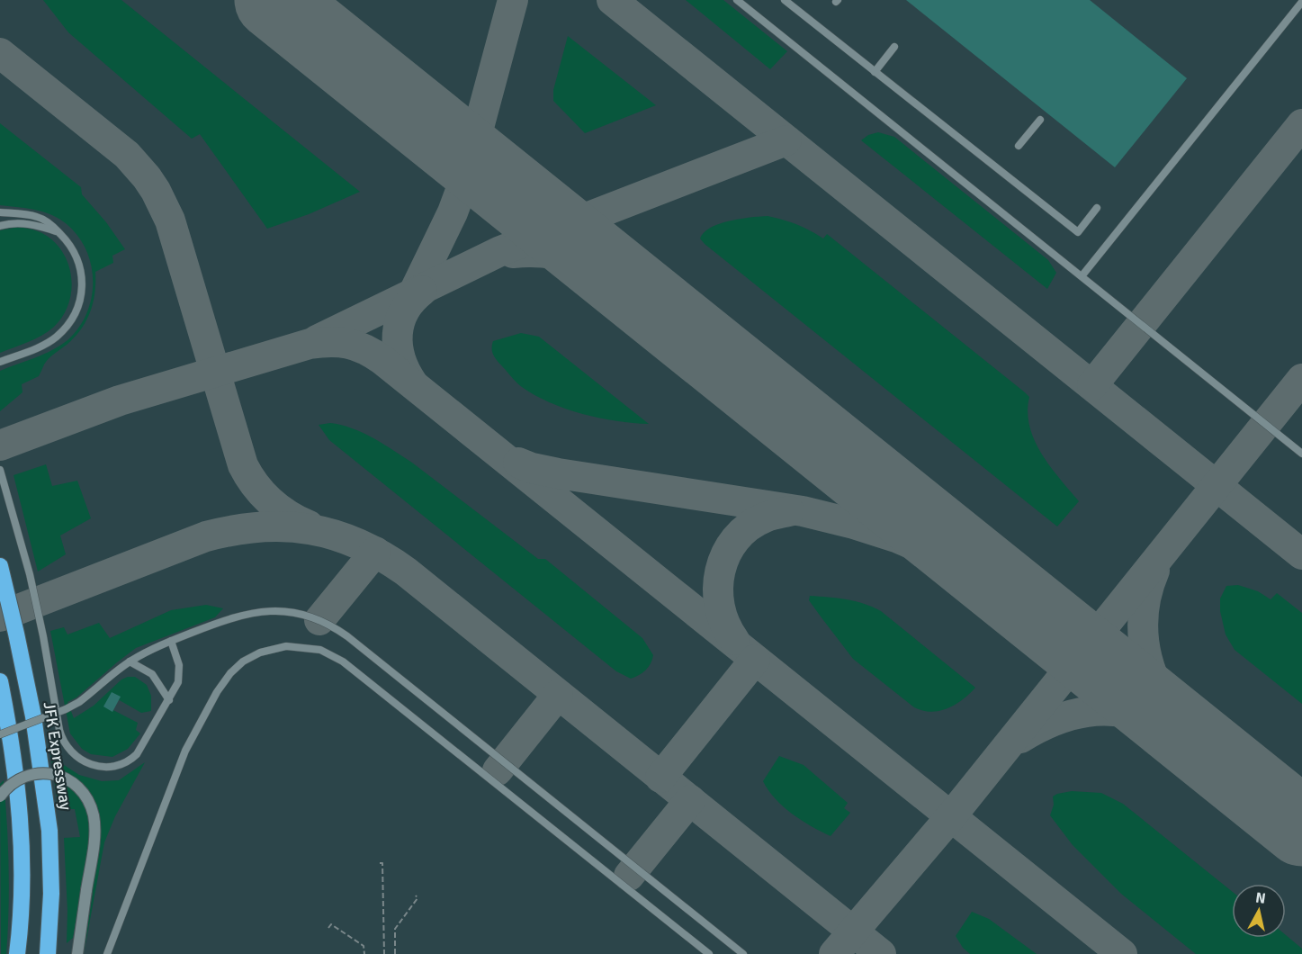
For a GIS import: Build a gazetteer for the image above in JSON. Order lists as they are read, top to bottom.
{
  "streets": {
    "highway": ["JFK Expressway"]
  },
  "north": "top"
}
